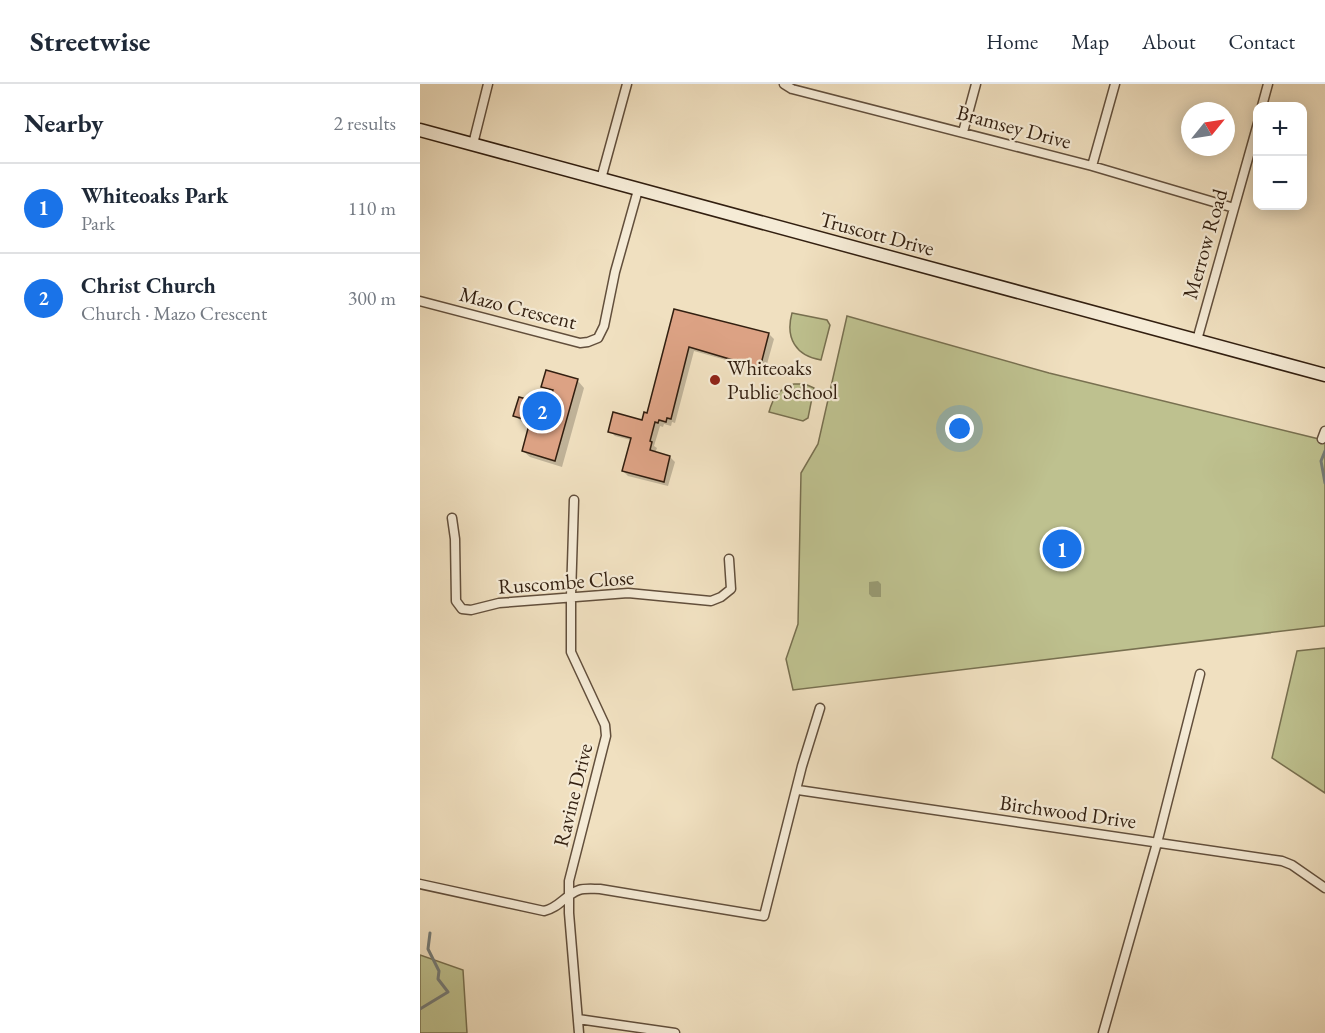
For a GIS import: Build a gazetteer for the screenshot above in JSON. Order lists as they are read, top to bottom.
{
  "streets": {
    "street": [
      "Bramsey Drive",
      "Truscott Drive",
      "Merrow Road",
      "Mazo Crescent",
      "Ruscombe Close",
      "Ravine Drive",
      "Birchwood Drive"
    ]
  },
  "crossings": [
    ["Bramsey Drive", "Merrow Road"],
    ["Truscott Drive", "Merrow Road"],
    ["Truscott Drive", "Mazo Crescent"],
    ["Ruscombe Close", "Ravine Drive"]
  ],
  "places": ["Whiteoaks Public School"],
  "north": "top right",
  "page": {
    "header": "Streetwise",
    "nav": [
      "Home",
      "Map",
      "About",
      "Contact"
    ],
    "heading": ["Nearby", "2 results"],
    "map_buttons": ["+", "−"],
    "list": [
      {
        "mark": "1",
        "name": "Whiteoaks Park",
        "note": "Park",
        "value": "110 m"
      },
      {
        "mark": "2",
        "name": "Christ Church",
        "note": "Church · Mazo Crescent",
        "value": "300 m"
      }
    ],
    "pins": ["2", "1"]
  }
}
